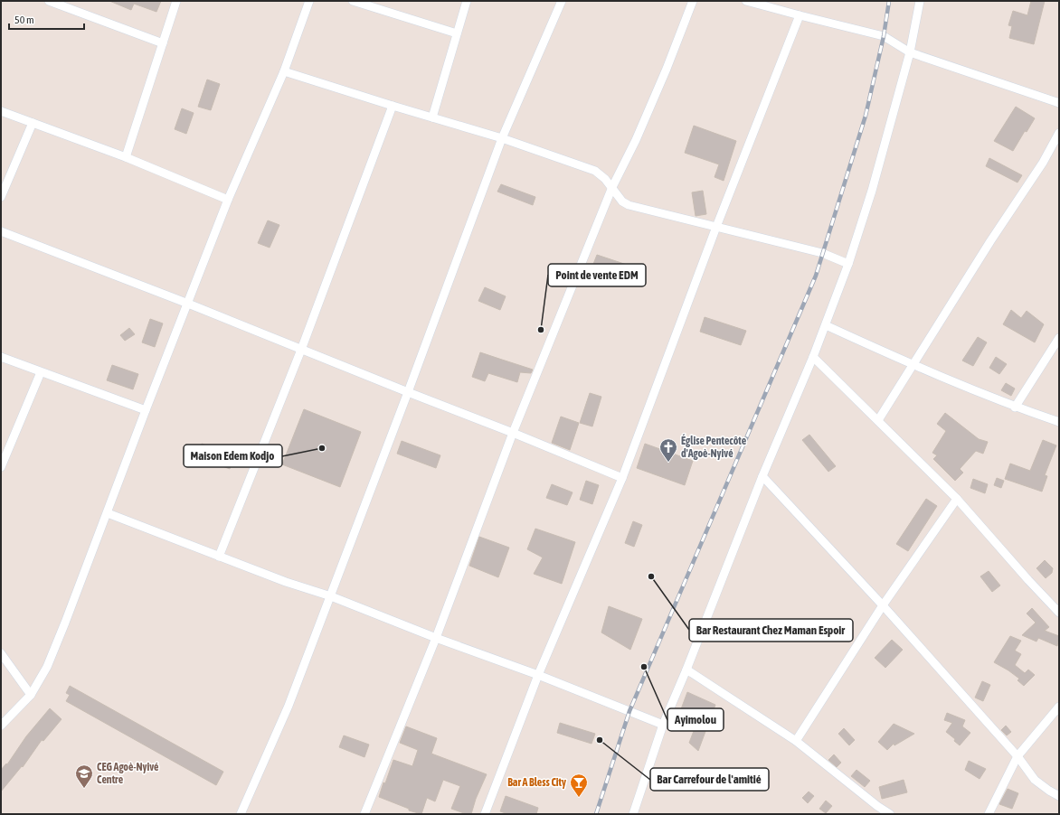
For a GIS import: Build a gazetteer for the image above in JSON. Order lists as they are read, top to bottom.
{
  "places": {
    "other": [
      "Point de vente EDM",
      "Maison Edem Kodjo",
      "Bar Restaurant Chez Maman Espoir",
      "Ayimolou",
      "Bar Carrefour de l'amitié"
    ],
    "church": ["Église Pentecôte d'Agoè-Nyivé"],
    "school or university": ["CEG Agoè-Nyivé Centre"],
    "bar": ["Bar A Bless City"]
  },
  "scale_bar": "50 m"
}
